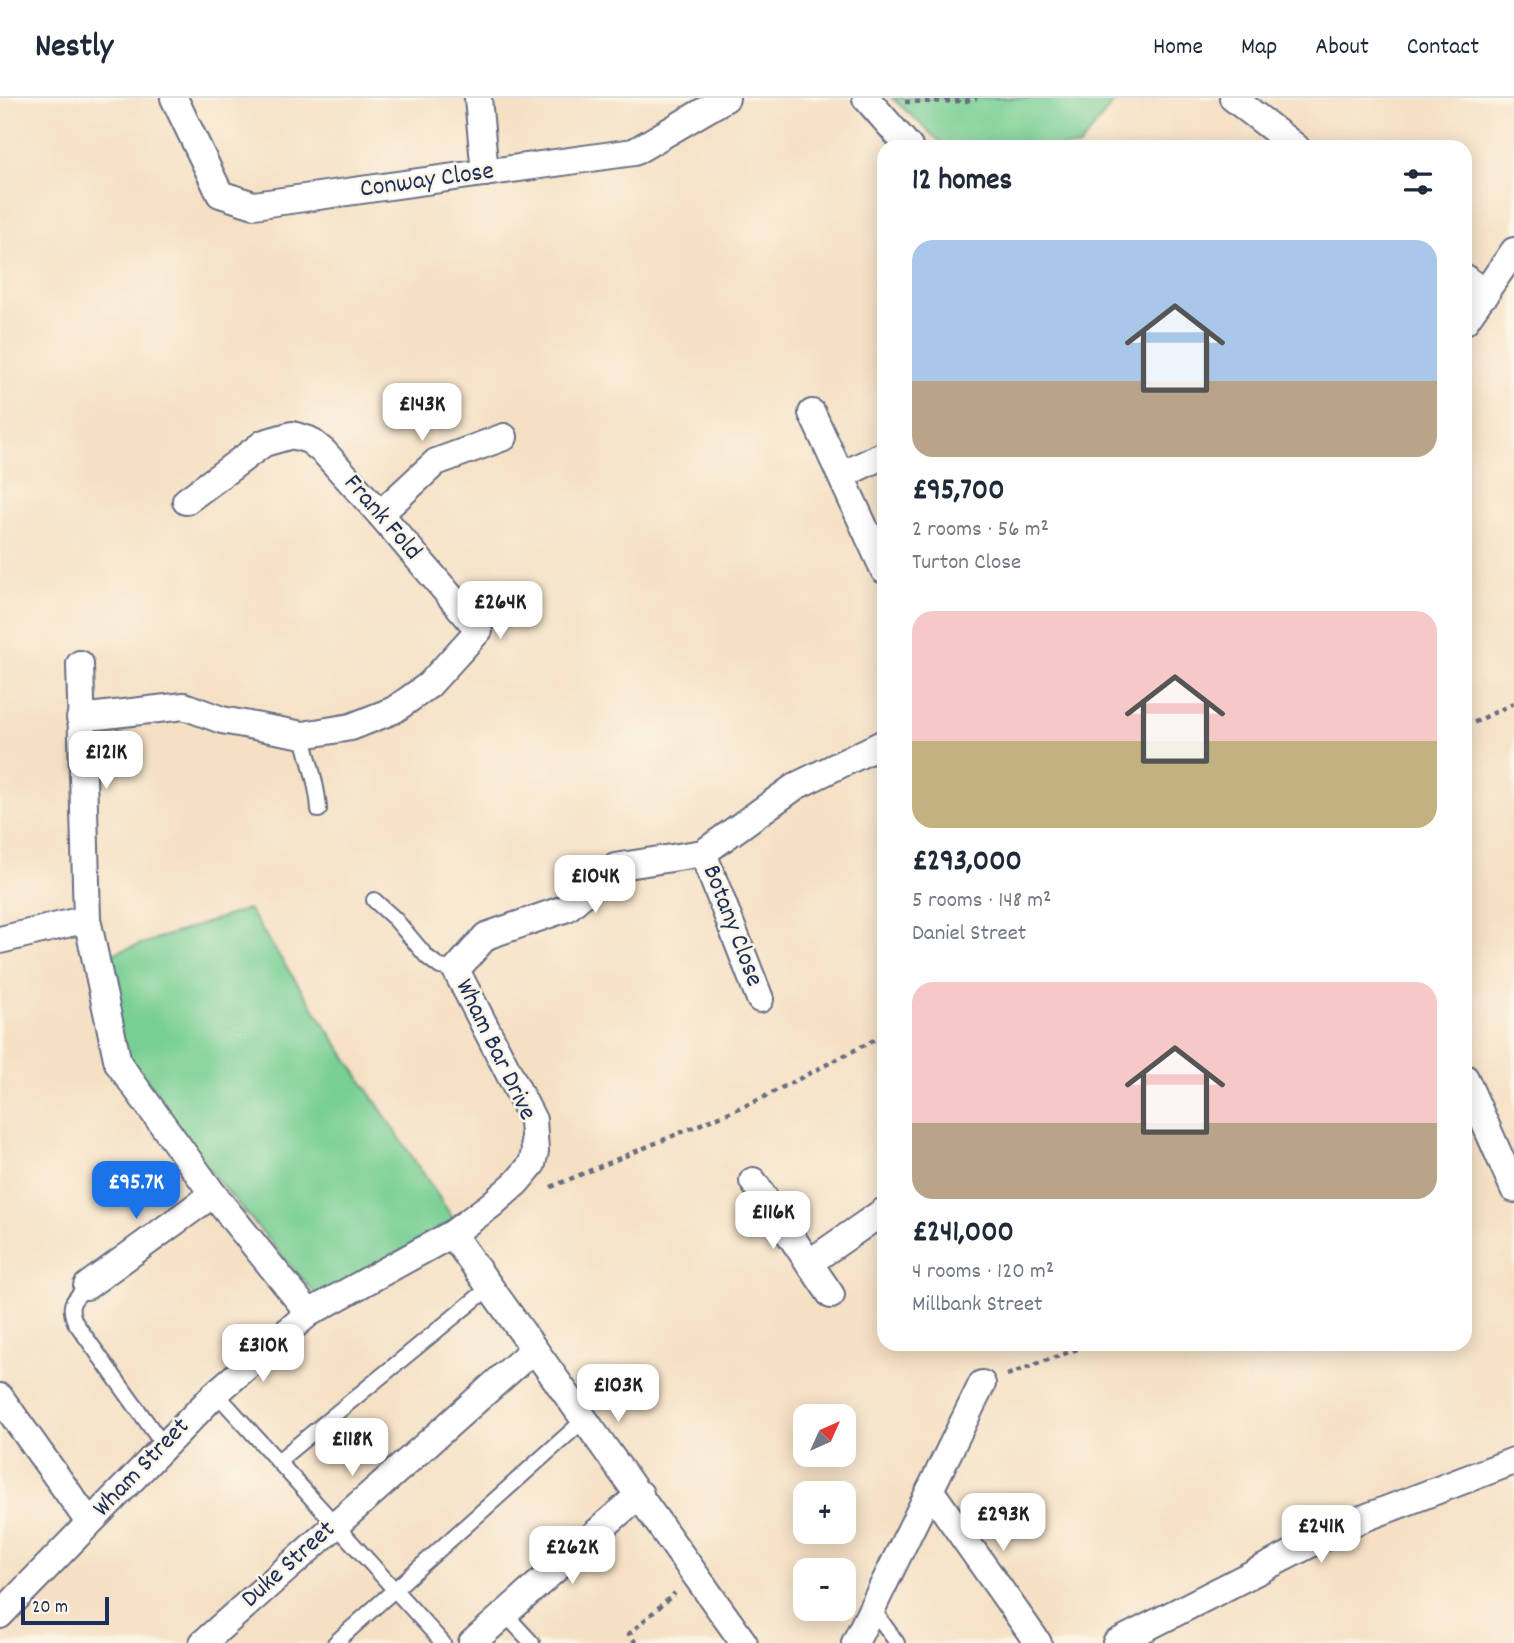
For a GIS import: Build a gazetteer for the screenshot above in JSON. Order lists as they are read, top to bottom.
{
  "streets": {
    "street": [
      "Conway Close",
      "Frank Fold",
      "Botany Close",
      "Wham Bar Drive",
      "Wham Street",
      "Duke Street"
    ]
  },
  "crossings": [
    ["Botany Close", "Wham Bar Drive"],
    ["Wham Bar Drive", "Wham Street"]
  ],
  "scale_bar": "20 m",
  "north": "top right",
  "page": {
    "header": "Nestly",
    "nav": [
      "Home",
      "Map",
      "About",
      "Contact"
    ],
    "heading": "12 homes",
    "list": [
      {
        "name": "£95,700",
        "note": "2 rooms · 56 m² · Turton Close"
      },
      {
        "name": "£293,000",
        "note": "5 rooms · 148 m² · Daniel Street"
      },
      {
        "name": "£241,000",
        "note": "4 rooms · 120 m² · Millbank Street"
      }
    ],
    "price": [
      "£143K",
      "£264K",
      "£121K",
      "£104K",
      "£95.7K",
      "£116K",
      "£310K",
      "£103K",
      "£118K",
      "£293K",
      "£241K",
      "£262K"
    ],
    "map_buttons": ["+", "−"],
    "scale": "20 m"
  }
}
